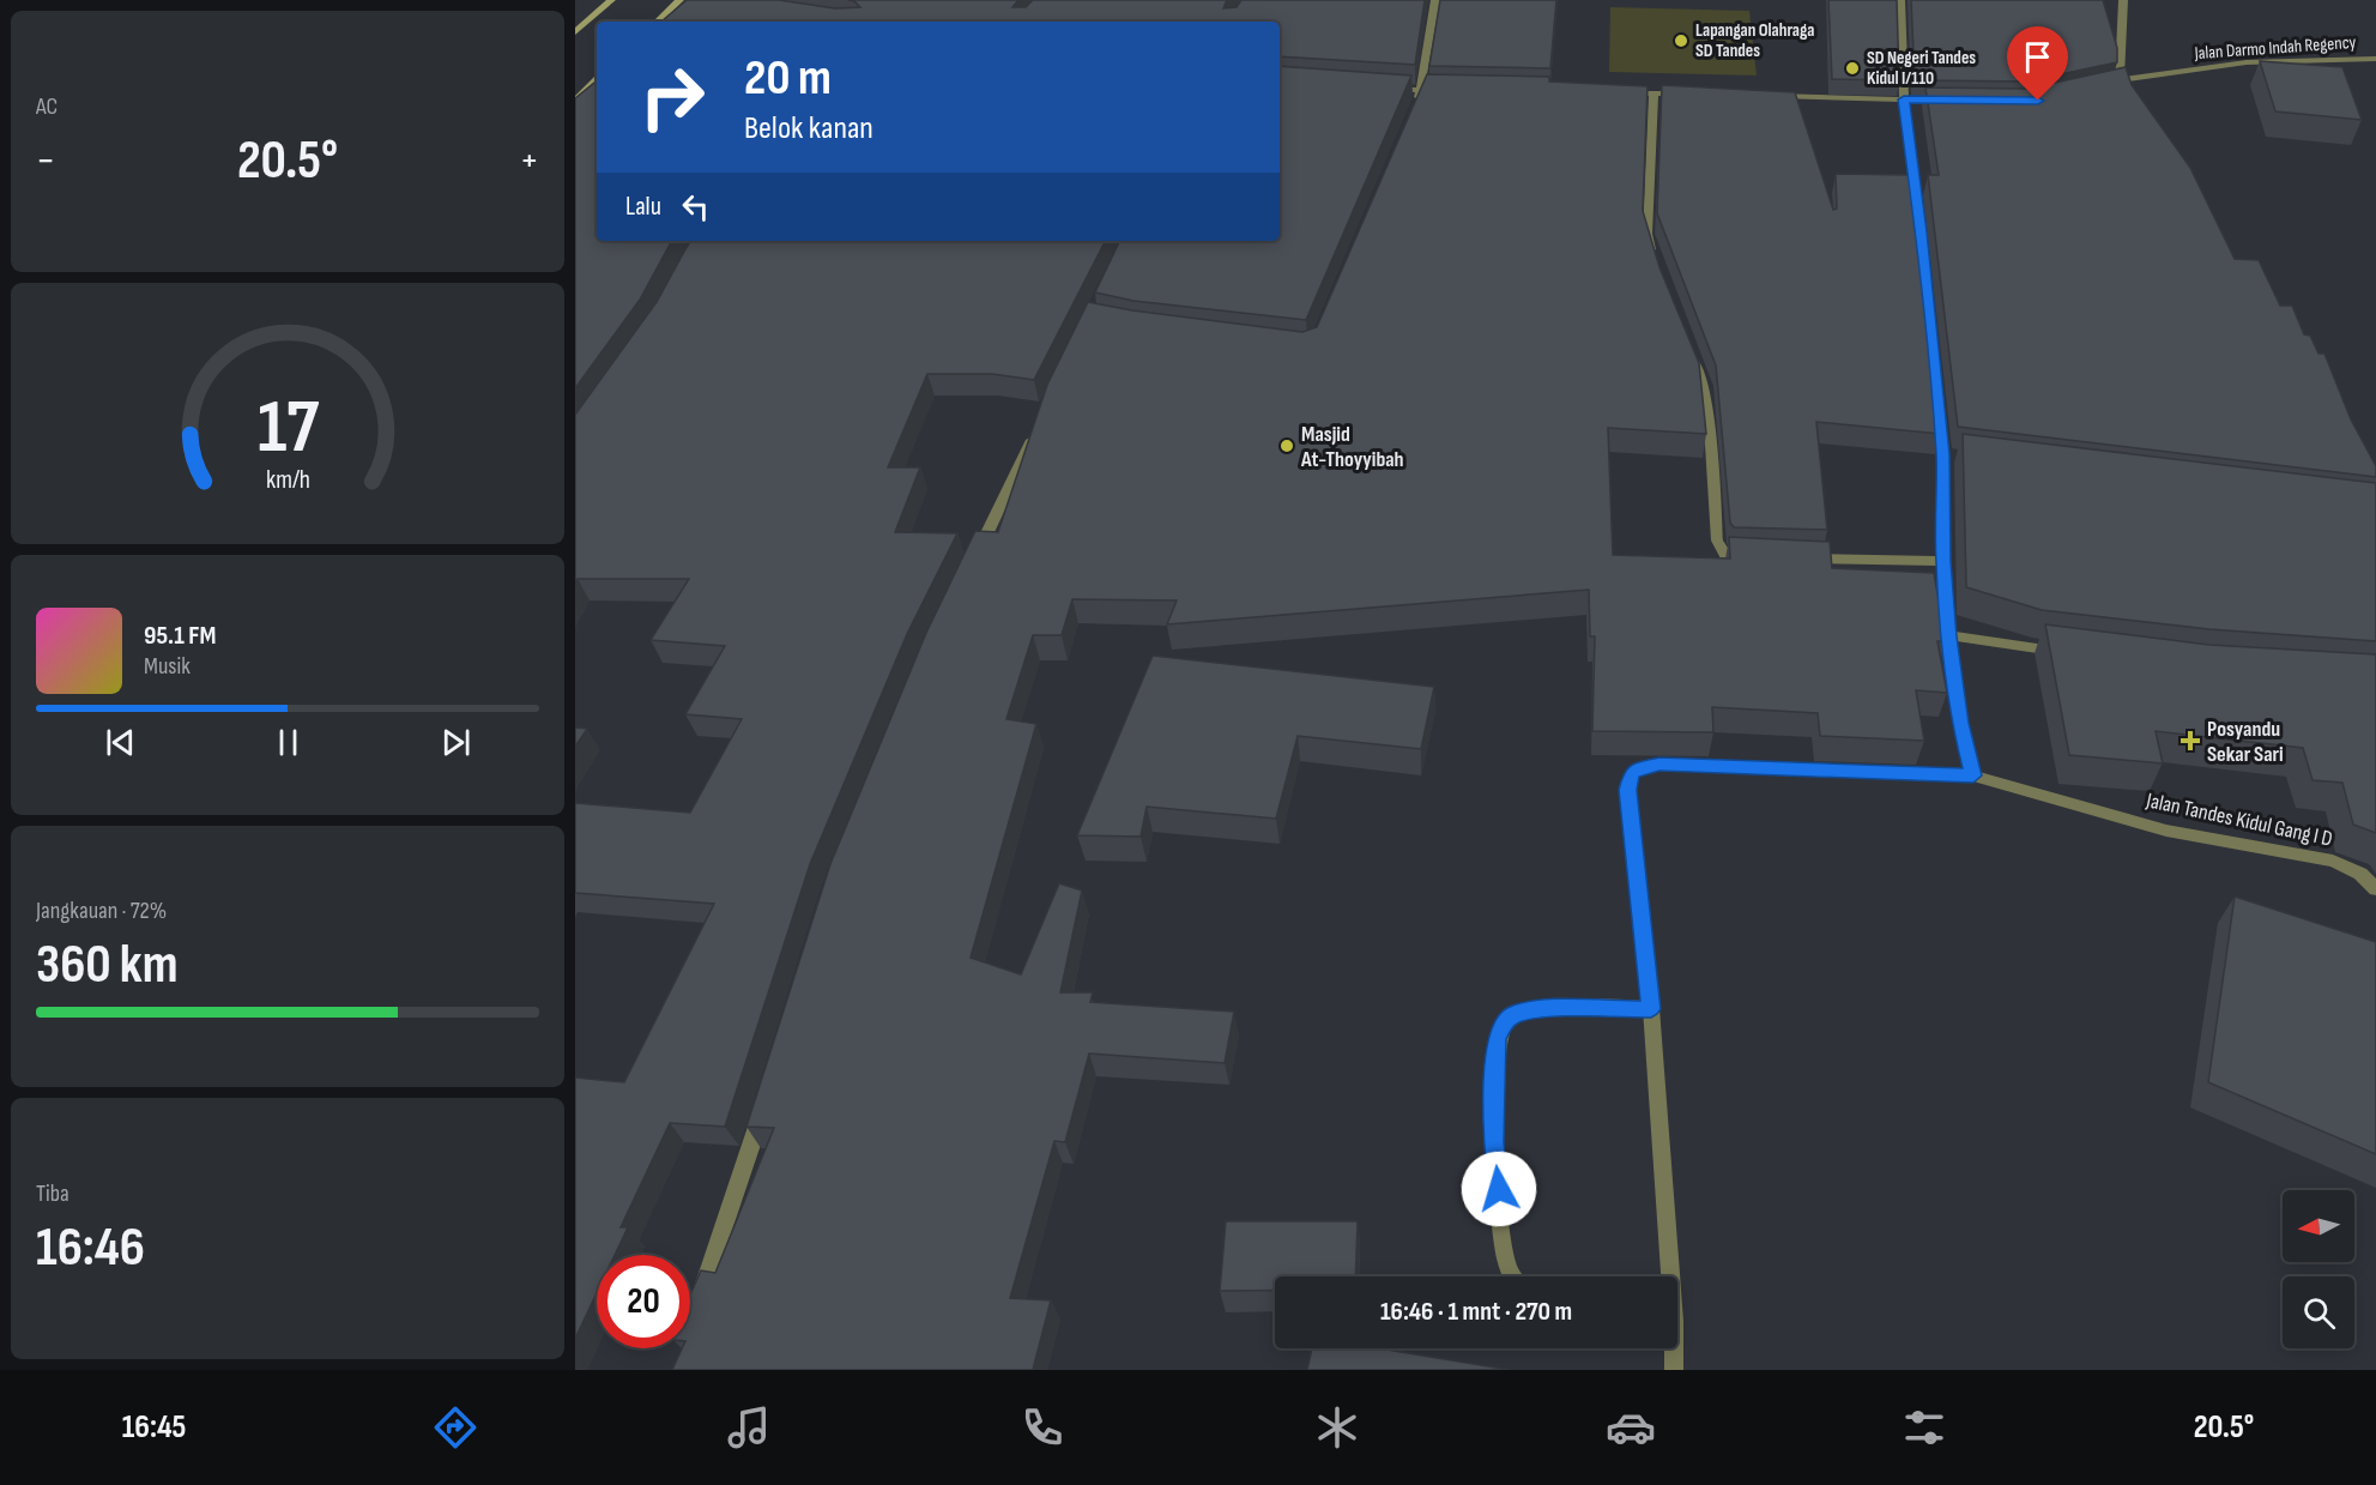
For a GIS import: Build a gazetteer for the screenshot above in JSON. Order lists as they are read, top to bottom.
{
  "streets": {
    "street": ["Jalan Darmo Indah Regency", "Jalan Tandes Kidul Gang I D"]
  },
  "places": {
    "other": ["Lapangan Olahraga SD Tandes", "SD Negeri Tandes Kidul I/110", "Masjid At-Thoyyibah"],
    "health": ["Posyandu Sekar Sari"]
  },
  "north": "left",
  "page": {
    "tile": [
      "AC",
      ["Jangkauan · 72%", "360 km"],
      ["Tiba", "16:46"]
    ],
    "turn": ["20 m", "Belok kanan"],
    "heat": ["−", "20.5°", "+"],
    "then": "Lalu",
    "song": ["95.1 FM", "Musik"],
    "limit": "20",
    "trip": "16:46 · 1 mnt · 270 m",
    "tabs": ["16:45", "20.5°"],
    "gauge": ["17", "km/h"]
  }
}
